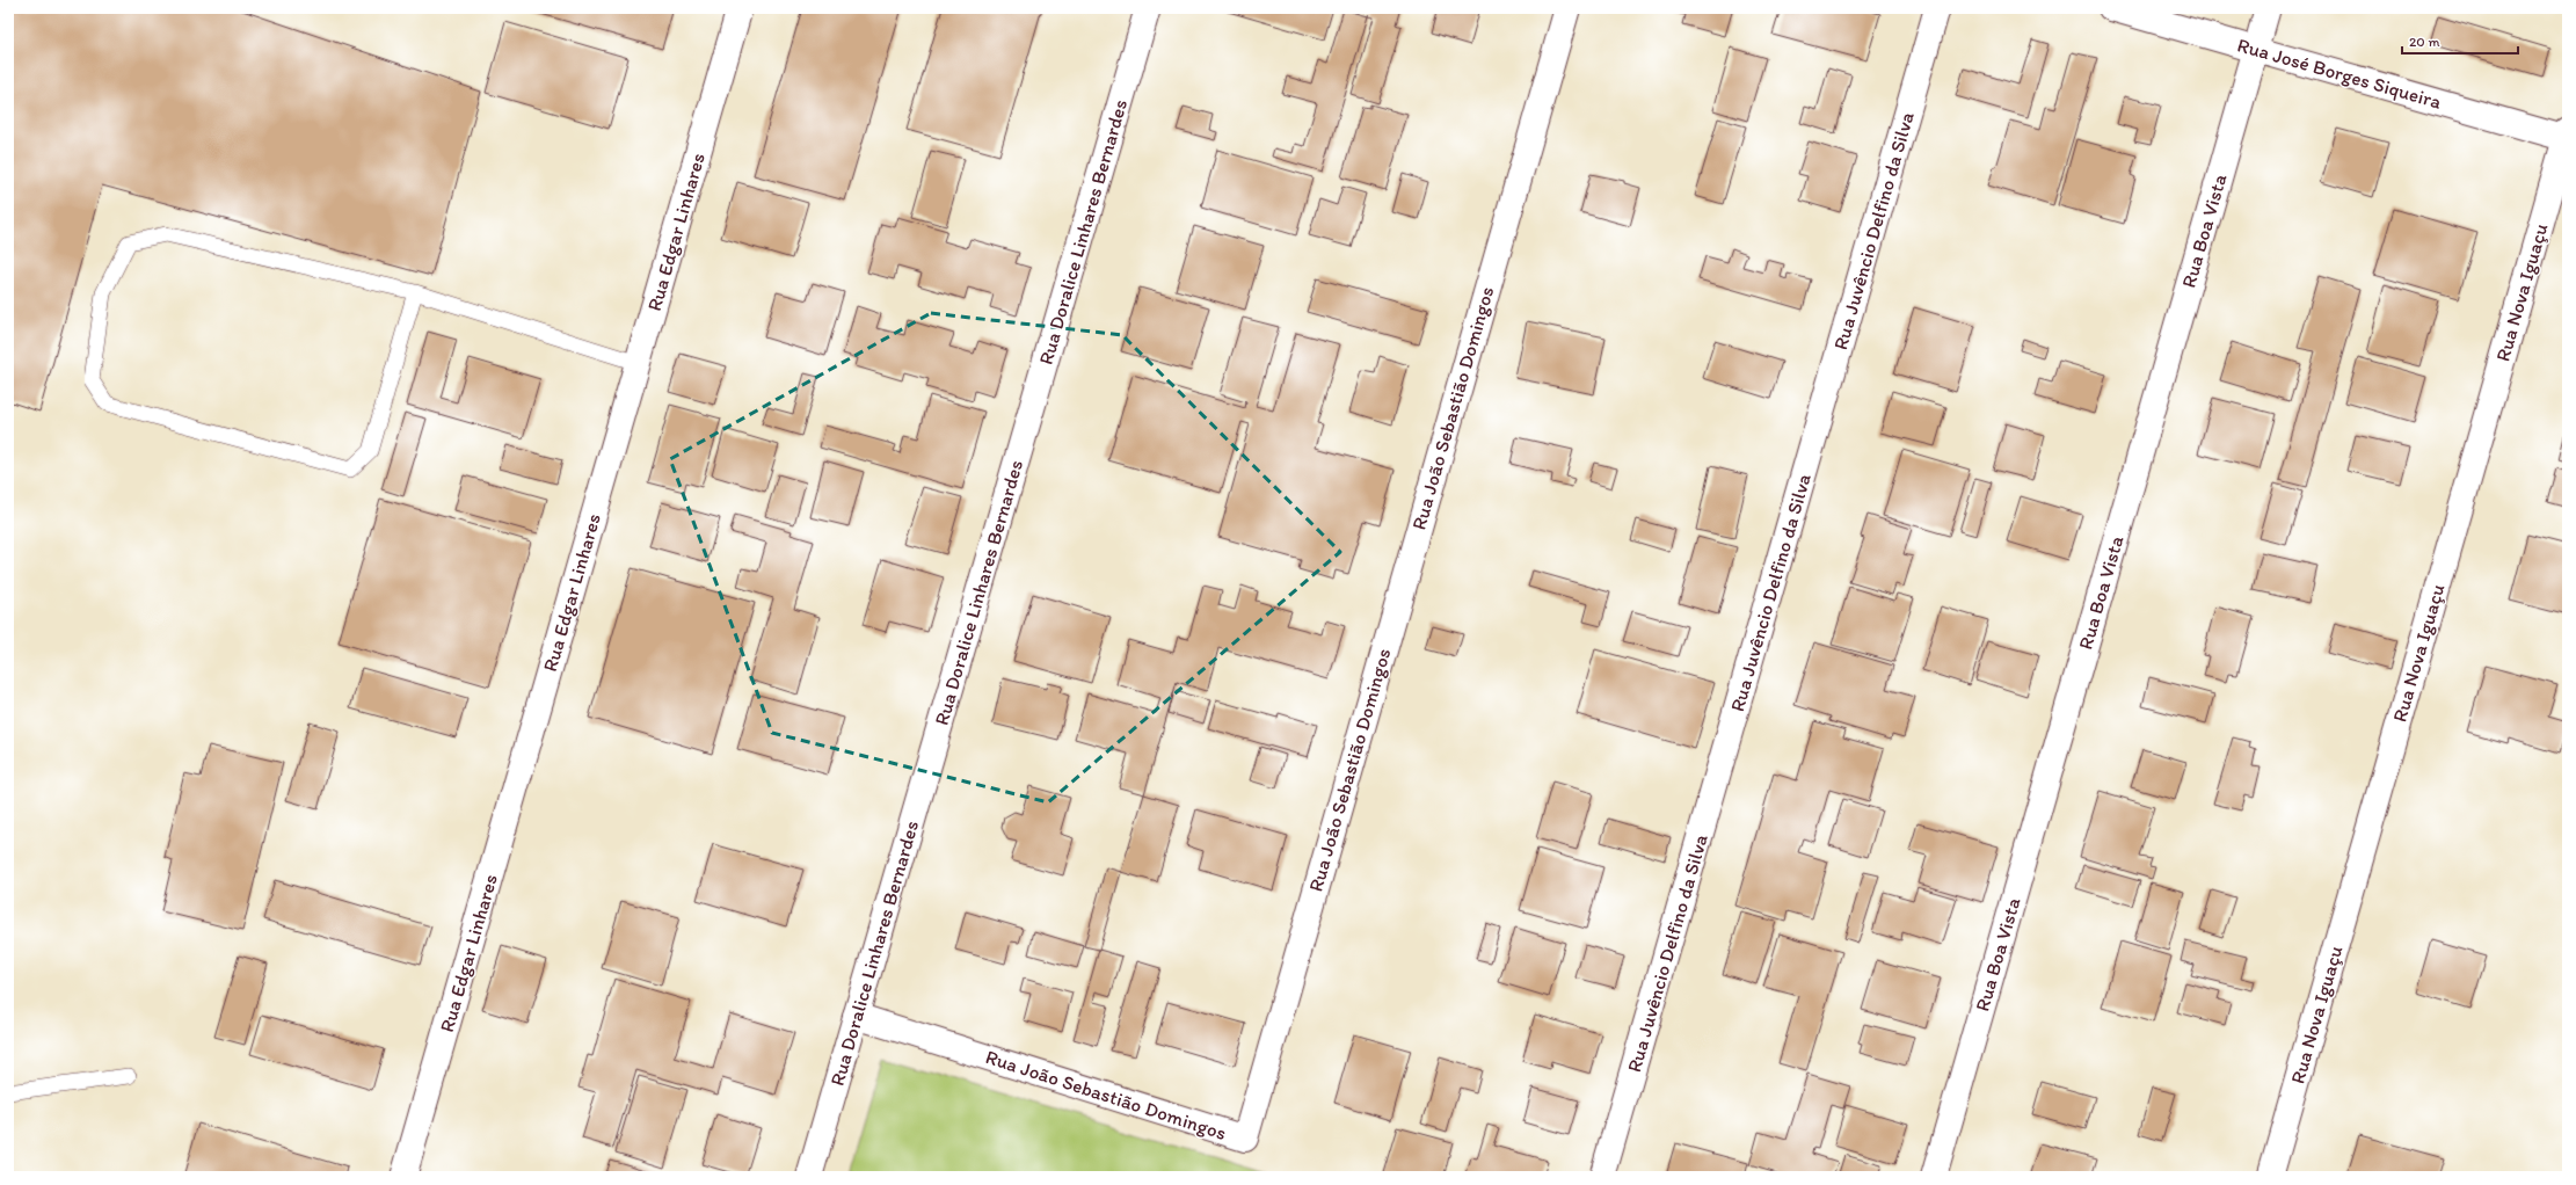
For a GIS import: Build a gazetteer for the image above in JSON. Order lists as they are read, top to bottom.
{
  "streets": {
    "street": [
      "Rua José Borges Siqueira",
      "Rua Juvêncio Delfino da Silva",
      "Rua Boa Vista",
      "Rua Edgar Linhares",
      "Rua Doralice Linhares Bernardes",
      "Rua Nova Iguaçu",
      "Rua João Sebastião Domingos"
    ]
  },
  "crossings": [
    ["Rua José Borges Siqueira", "Rua Boa Vista"],
    ["Rua José Borges Siqueira", "Rua Nova Iguaçu"],
    ["Rua Doralice Linhares Bernardes", "Rua João Sebastião Domingos"]
  ],
  "scale_bar": "20 m"
}
